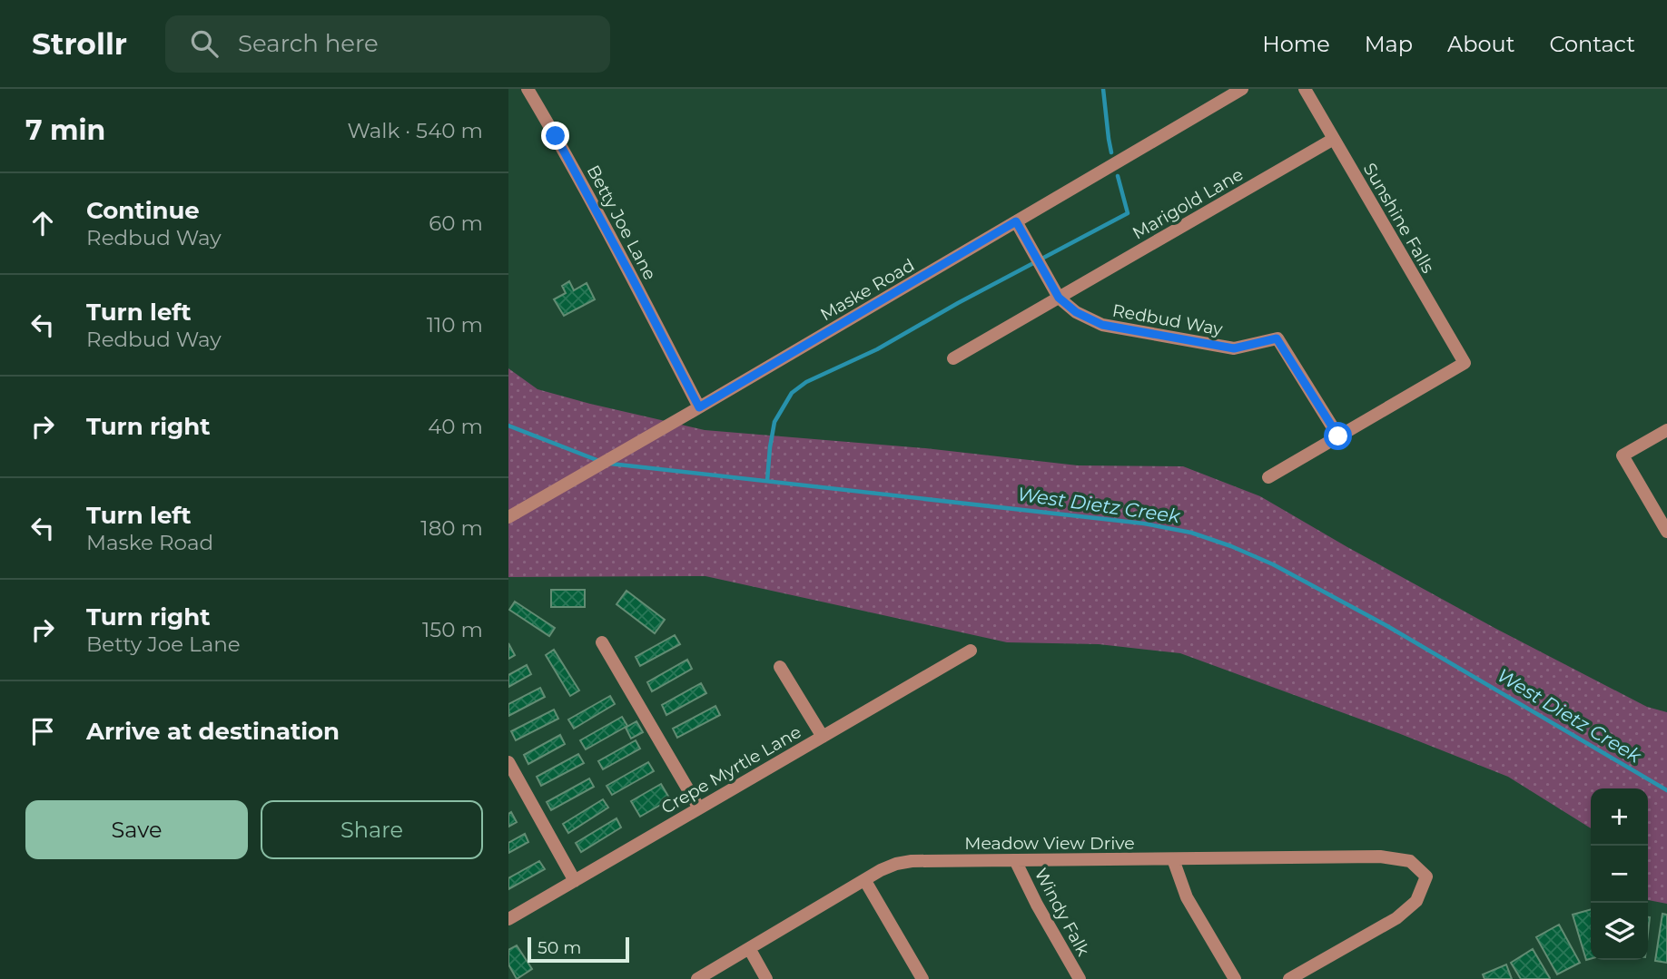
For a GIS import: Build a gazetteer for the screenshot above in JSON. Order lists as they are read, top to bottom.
{
  "streets": {
    "street": [
      "Marigold Lane",
      "Sunshine Falls",
      "Betty Joe Lane",
      "Maske Road",
      "Redbud Way",
      "Crepe Myrtle Lane",
      "Meadow View Drive",
      "Windy Falk"
    ]
  },
  "crossings": [
    ["Marigold Lane", "Sunshine Falls"],
    ["Marigold Lane", "Redbud Way"],
    ["Sunshine Falls", "Redbud Way"],
    ["Betty Joe Lane", "Maske Road"],
    ["Meadow View Drive", "Windy Falk"]
  ],
  "water": ["West Dietz Creek"],
  "scale_bar": "50 m",
  "page": {
    "header": "Strollr",
    "search": "Search here",
    "nav": [
      "Home",
      "Map",
      "About",
      "Contact"
    ],
    "heading": ["7 min", "Walk · 540 m"],
    "list": [
      ["Continue", "Redbud Way", "60 m"],
      ["Turn left", "Redbud Way", "110 m"],
      ["Turn right", "40 m"],
      ["Turn left", "Maske Road", "180 m"],
      ["Turn right", "Betty Joe Lane", "150 m"],
      "Arrive at destination"
    ],
    "buttons": ["Save", "Share"],
    "map_buttons": ["+", "−"],
    "scale": "50 m"
  }
}
